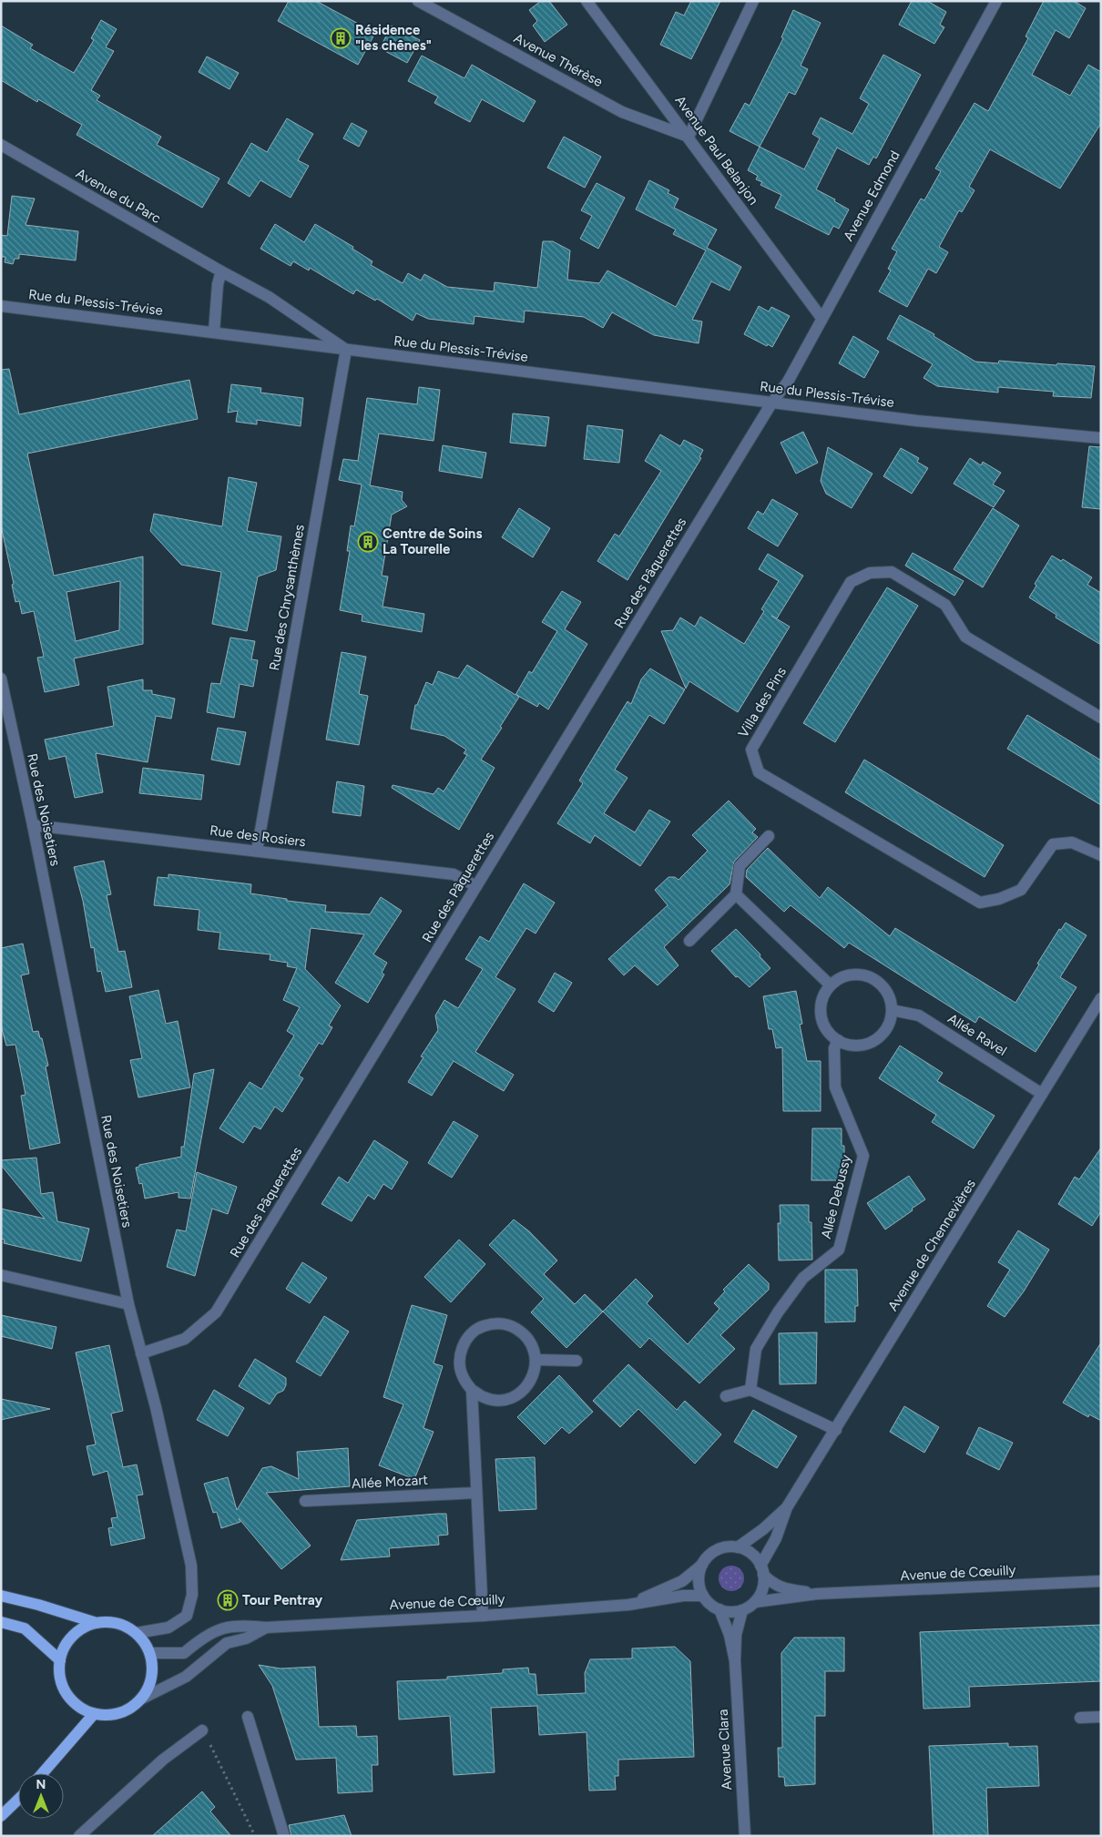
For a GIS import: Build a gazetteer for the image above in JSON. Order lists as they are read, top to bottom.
{
  "streets": {
    "street": [
      "Avenue Thérèse",
      "Avenue Paul Belanjon",
      "Avenue du Parc",
      "Avenue Edmond",
      "Rue du Plessis-Trévise",
      "Rue des Pâquerettes",
      "Rue des Chrysanthèmes",
      "Villa des Pins",
      "Rue des Noisetiers",
      "Rue des Rosiers",
      "Allée Ravel",
      "Allée Debussy",
      "Avenue de Chennevières",
      "Allée Mozart",
      "Avenue de Cœuilly",
      "Avenue Clara"
    ]
  },
  "crossings": [
    ["Avenue Thérèse", "Avenue Paul Belanjon"],
    ["Avenue Paul Belanjon", "Avenue Edmond"],
    ["Avenue du Parc", "Rue du Plessis-Trévise"],
    ["Avenue du Parc", "Rue des Chrysanthèmes"],
    ["Avenue Edmond", "Rue du Plessis-Trévise"],
    ["Avenue Edmond", "Rue des Pâquerettes"],
    ["Rue du Plessis-Trévise", "Rue des Pâquerettes"],
    ["Rue du Plessis-Trévise", "Rue des Chrysanthèmes"],
    ["Rue des Pâquerettes", "Rue des Noisetiers"],
    ["Rue des Pâquerettes", "Rue des Rosiers"],
    ["Rue des Chrysanthèmes", "Rue des Rosiers"],
    ["Rue des Noisetiers", "Rue des Rosiers"],
    ["Rue des Noisetiers", "Avenue de Cœuilly"],
    ["Allée Ravel", "Allée Debussy"],
    ["Allée Ravel", "Avenue de Chennevières"],
    ["Avenue de Chennevières", "Avenue de Cœuilly"],
    ["Avenue de Chennevières", "Avenue Clara"],
    ["Avenue de Cœuilly", "Avenue Clara"]
  ],
  "places": {
    "building": ["Résidence \"les chênes\"", "Centre de Soins La Tourelle", "Tour Pentray"]
  },
  "north": "top"
}
